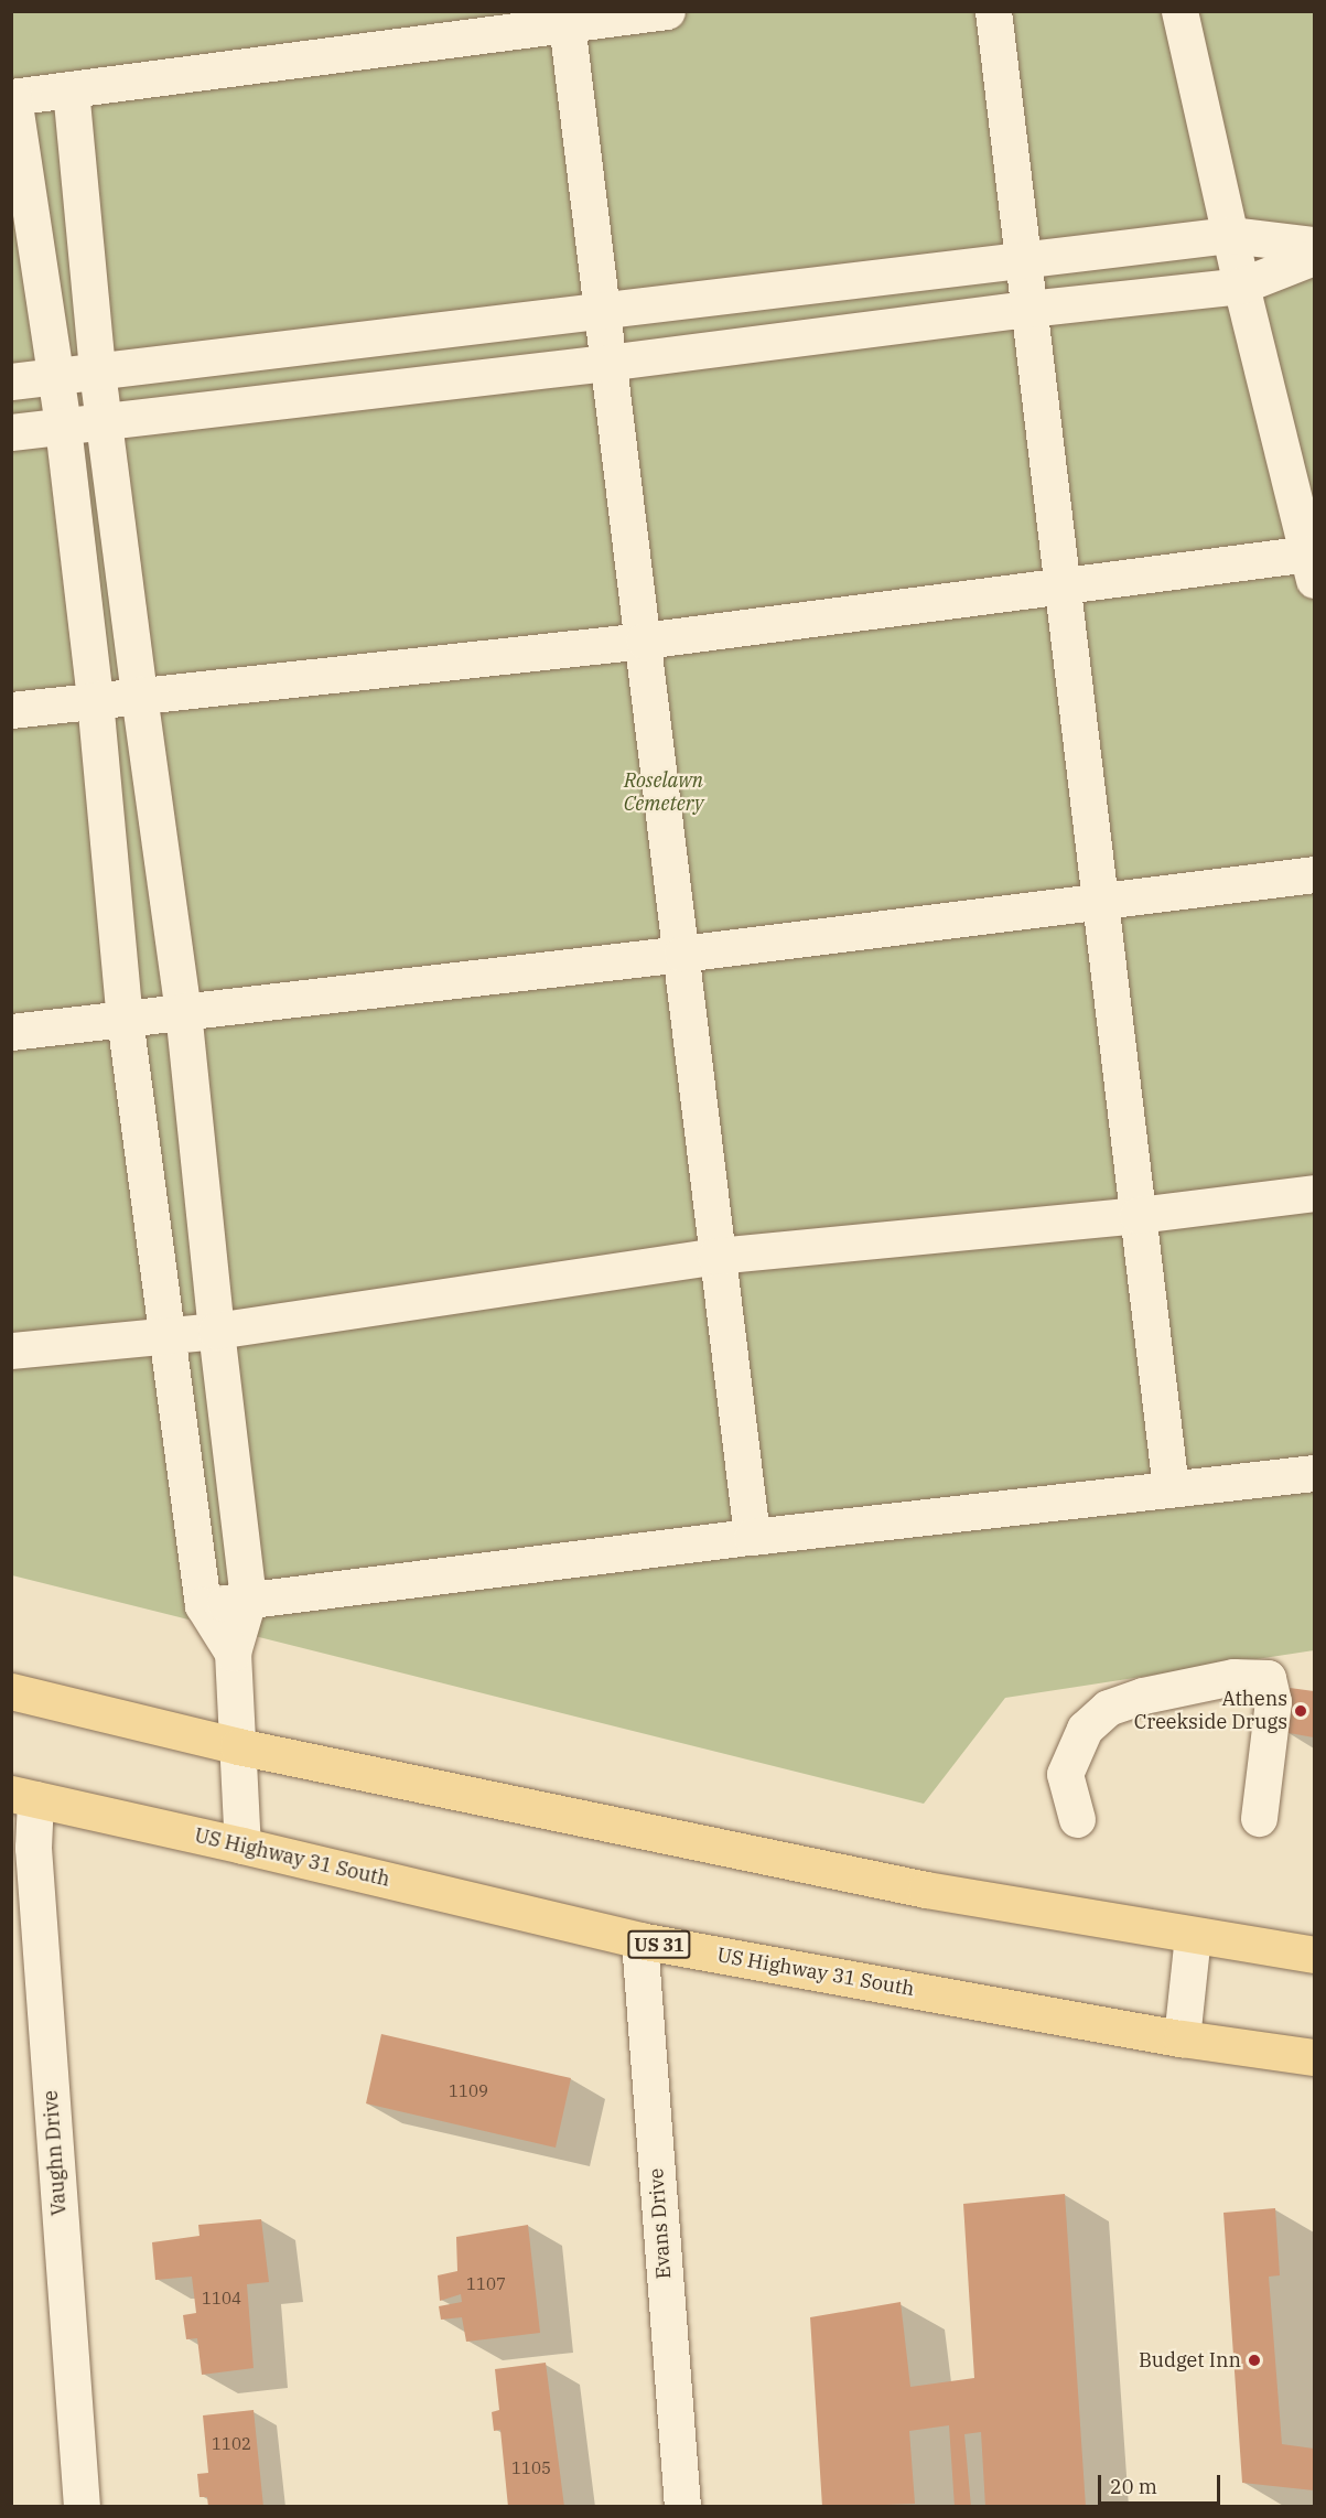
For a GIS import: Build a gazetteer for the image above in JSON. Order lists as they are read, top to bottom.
{
  "streets": {
    "main road": ["US Highway 31 South", "US 31"],
    "street": ["Vaughn Drive", "Evans Drive"]
  },
  "crossings": [
    ["US Highway 31 South", "Vaughn Drive"],
    ["US Highway 31 South", "Evans Drive"]
  ],
  "parks": ["Roselawn Cemetery"],
  "places": ["Athens Creekside Drugs", "Budget Inn"],
  "house_numbers": [
    "1109",
    "1107",
    "1104",
    "1102",
    "1105"
  ],
  "scale_bar": "20 m"
}
